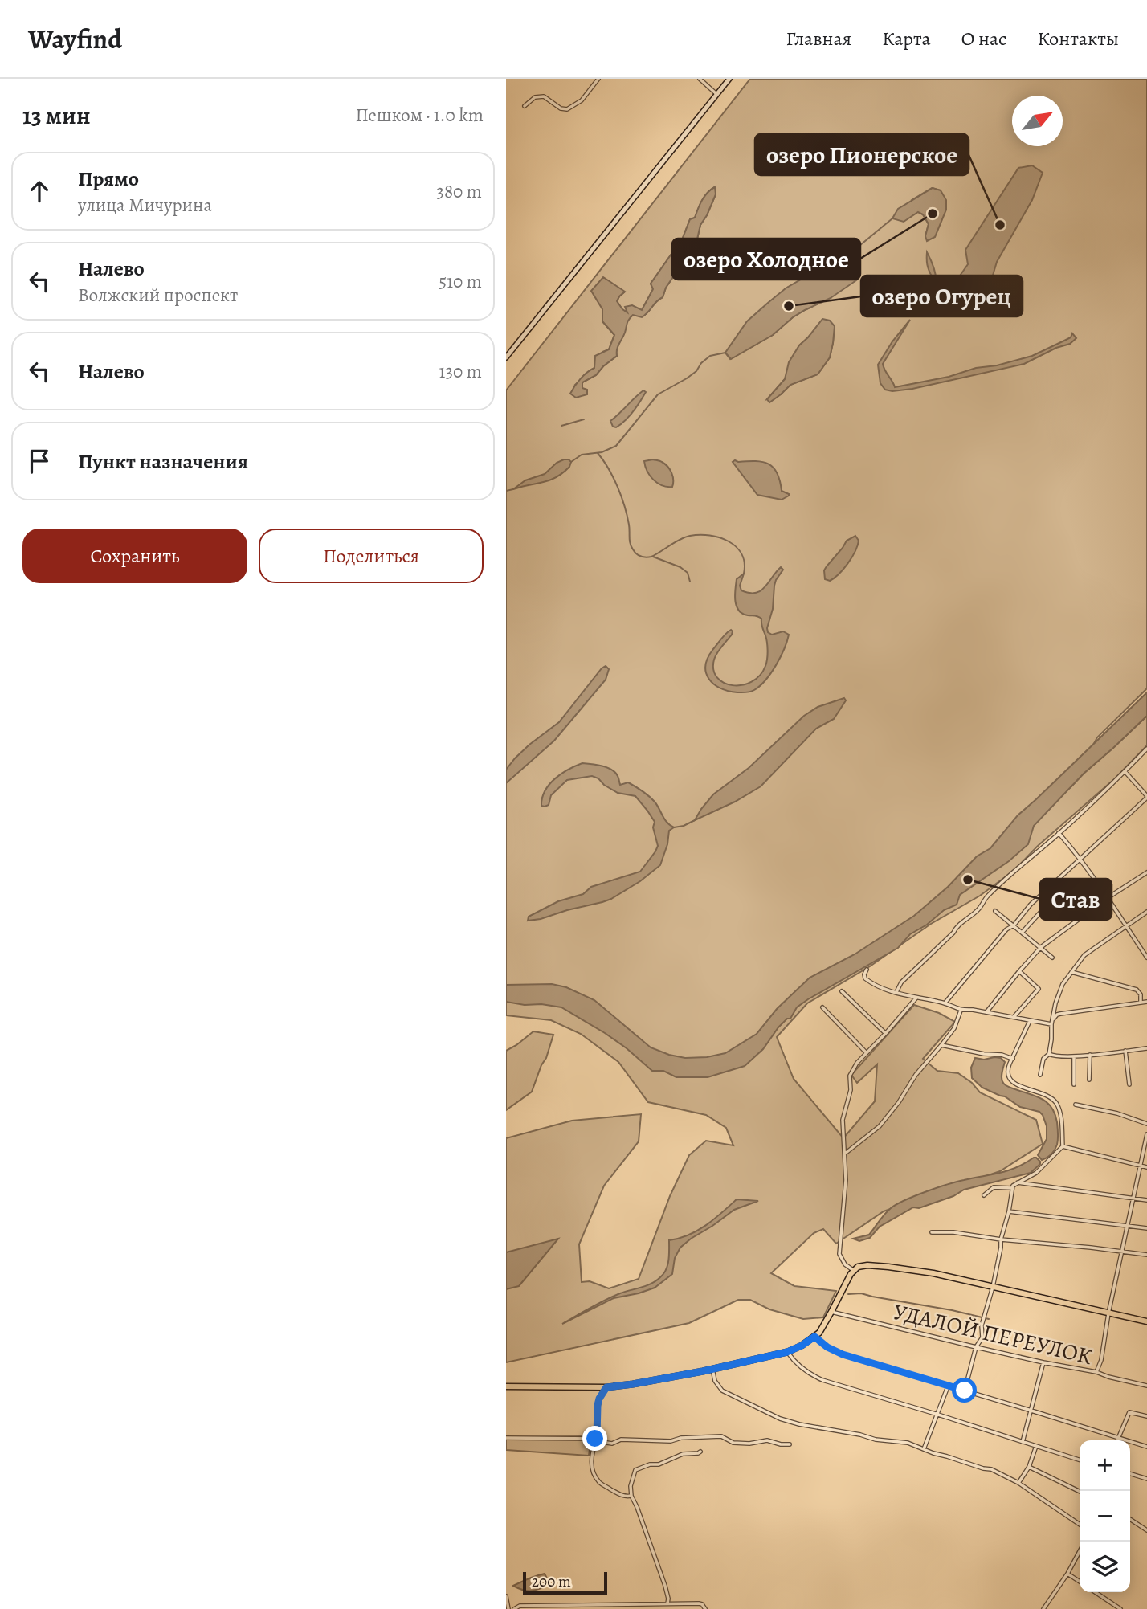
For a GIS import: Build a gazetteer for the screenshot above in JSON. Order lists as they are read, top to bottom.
{
  "streets": {
    "street": ["УДАЛОЙ ПЕРЕУЛОК"]
  },
  "places": [
    "озеро Холодное",
    "озеро Пионерское",
    "озеро Огурец",
    "Став"
  ],
  "scale_bar": "200 m",
  "north": "top right",
  "page": {
    "header": "Wayfind",
    "nav": [
      "Главная",
      "Карта",
      "О нас",
      "Контакты"
    ],
    "heading": ["13 мин", "Пешком · 1.0 km"],
    "list": [
      ["Прямо", "улица Мичурина", "380 m"],
      ["Налево", "Волжский проспект", "510 m"],
      ["Налево", "130 m"],
      "Пункт назначения"
    ],
    "buttons": ["Сохранить", "Поделиться"],
    "map_buttons": ["+", "−"],
    "scale": "200 m"
  }
}
